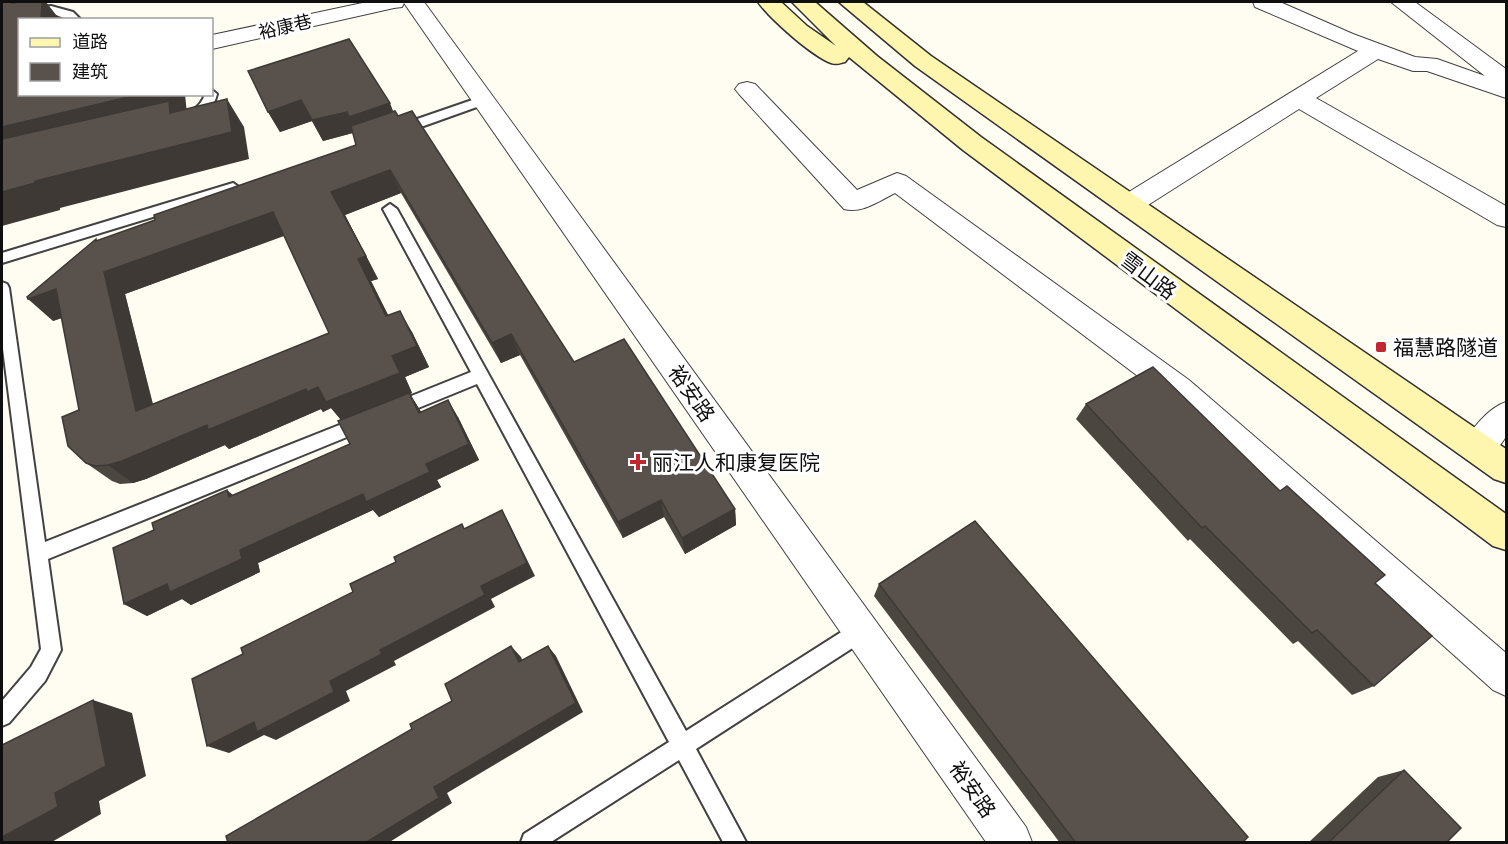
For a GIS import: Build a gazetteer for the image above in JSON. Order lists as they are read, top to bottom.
{
  "streets": {
    "main road": ["雪山路"],
    "street": ["裕康巷", "裕安路"]
  },
  "places": {
    "transit": ["福慧路隧道"],
    "health": ["丽江人和康复医院"]
  },
  "legend": ["道路", "建筑"]
}
